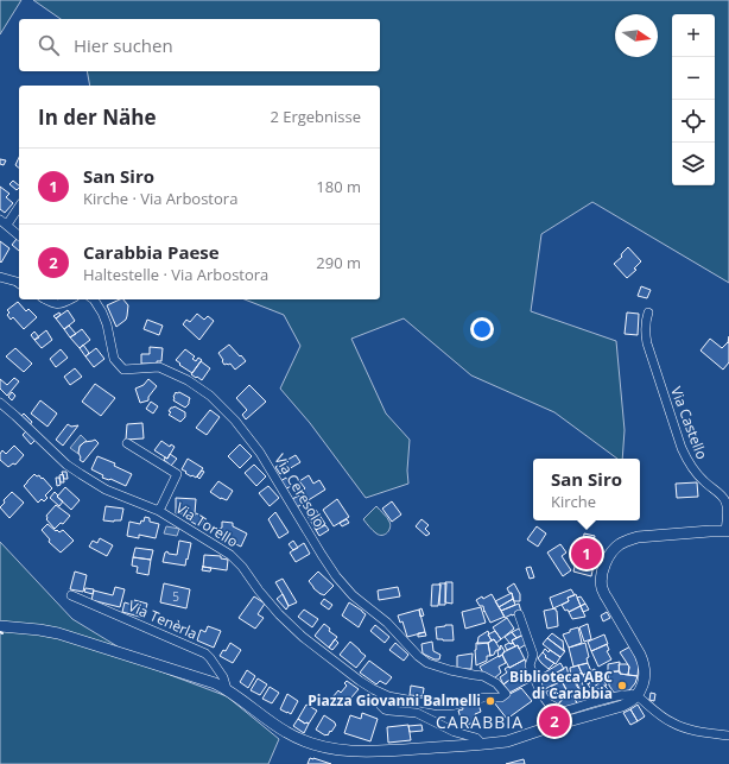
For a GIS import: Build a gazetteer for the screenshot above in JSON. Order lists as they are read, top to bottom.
{
  "streets": {
    "street": [
      "Via Castello",
      "Via Ceresolo",
      "Via Torello",
      "Via Tenèrla"
    ]
  },
  "crossings": [
    ["Via Ceresolo", "Via Torello"]
  ],
  "districts": ["CARABBIA"],
  "places": ["Biblioteca ABC di Carabbia", "Piazza Giovanni Balmelli"],
  "house_numbers": ["5"],
  "north": "right",
  "page": {
    "map_buttons": ["+", "−"],
    "search": "Hier suchen",
    "heading": ["In der Nähe", "2 Ergebnisse"],
    "list": [
      {
        "mark": "1",
        "name": "San Siro",
        "note": "Kirche · Via Arbostora",
        "value": "180 m"
      },
      {
        "mark": "2",
        "name": "Carabbia Paese",
        "note": "Haltestelle · Via Arbostora",
        "value": "290 m"
      }
    ],
    "popup": ["San Siro", "Kirche"],
    "pins": ["1", "2"]
  }
}
